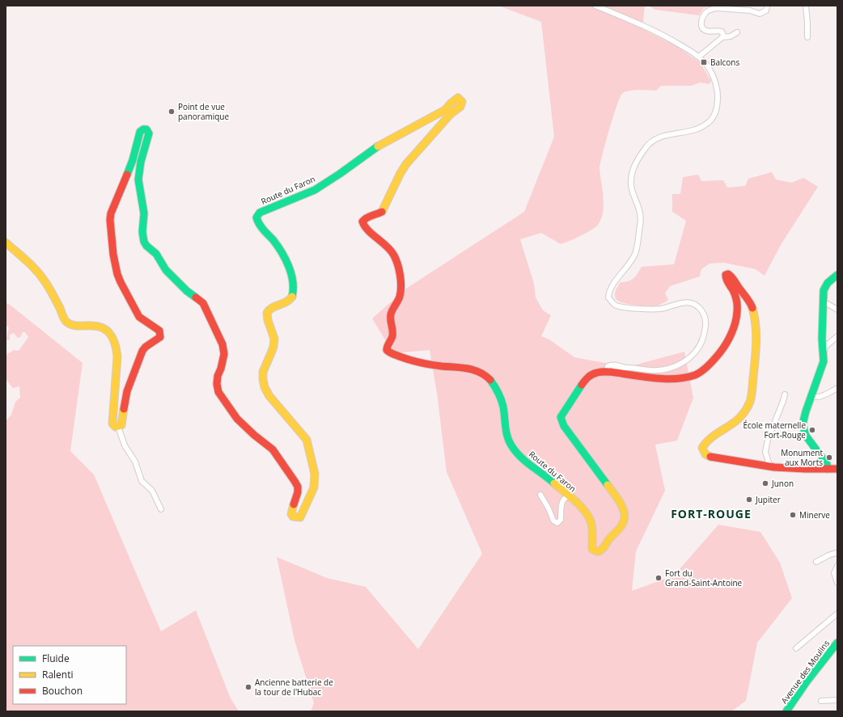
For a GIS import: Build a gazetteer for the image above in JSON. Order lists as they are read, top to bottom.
{
  "streets": {
    "street": ["Route du Faron", "Avenue des Moulins"]
  },
  "districts": ["FORT-ROUGE"],
  "places": {
    "transit": ["Balcons"],
    "other": [
      "Point de vue panoramique",
      "École maternelle Fort-Rouge",
      "Monument aux Morts",
      "Junon",
      "Jupiter",
      "Minerve",
      "Fort du Grand-Saint-Antoine",
      "Ancienne batterie de la tour de l'Hubac"
    ]
  },
  "legend": ["Fluide", "Ralenti", "Bouchon"]
}
